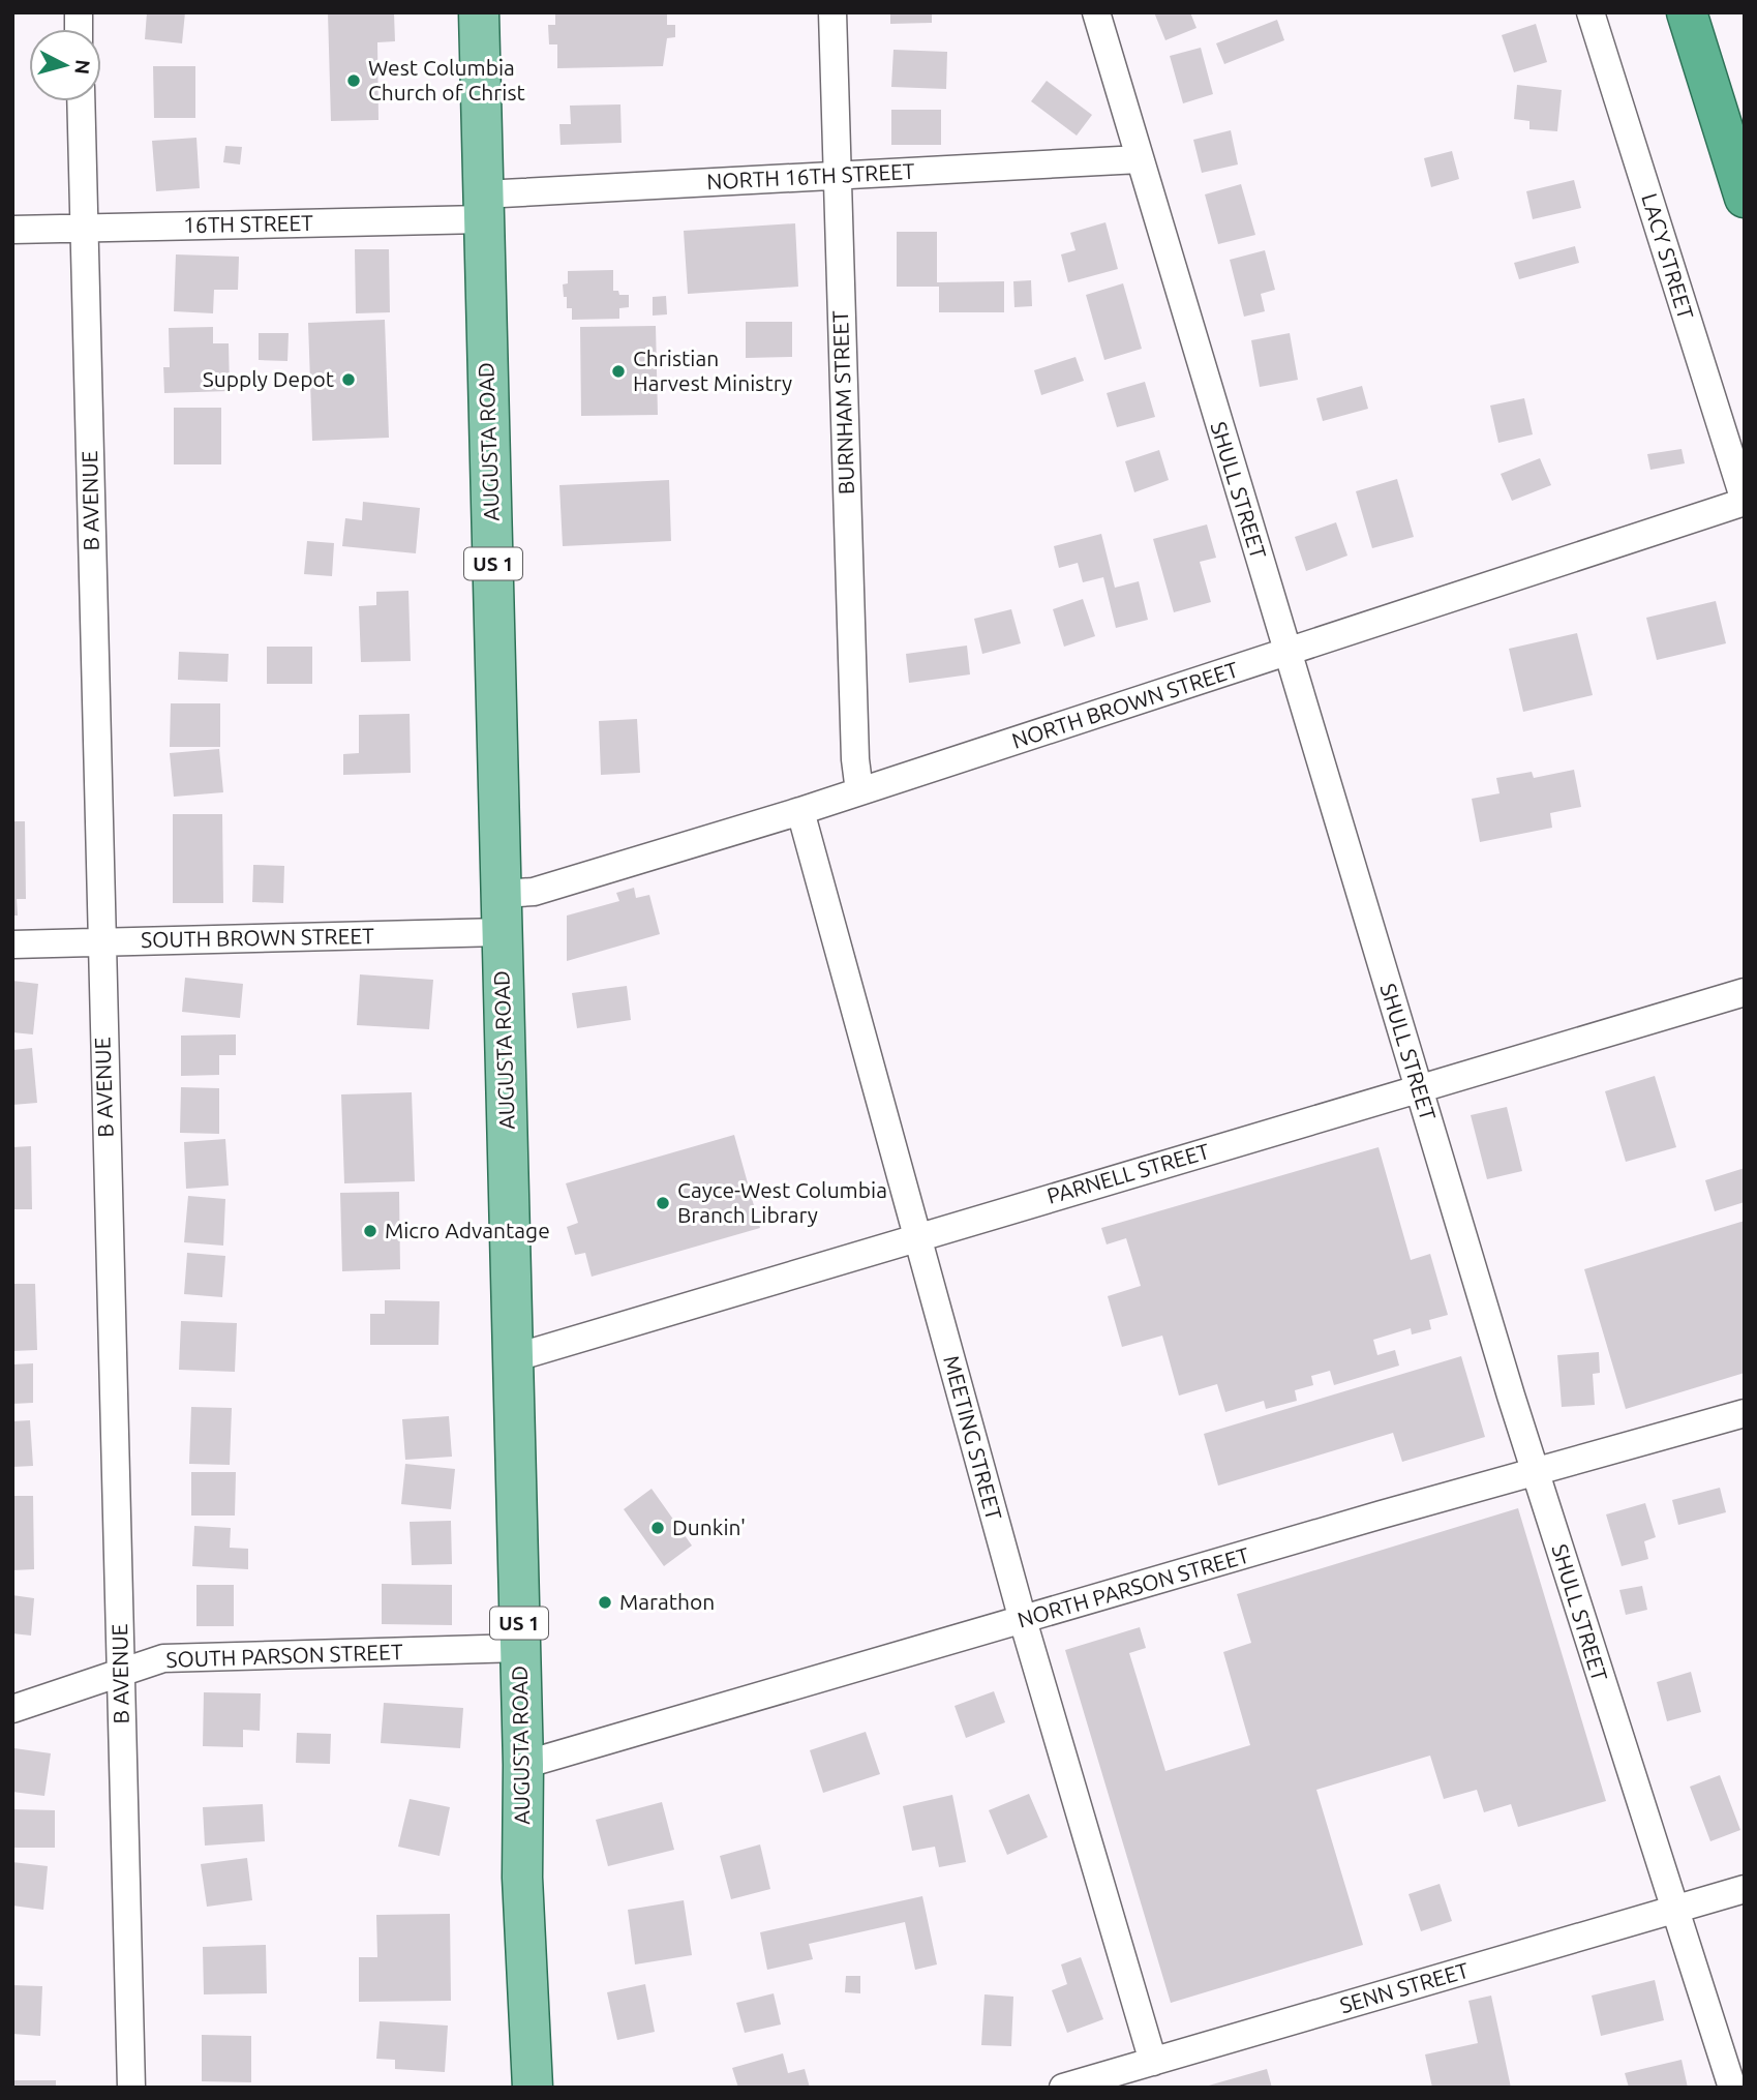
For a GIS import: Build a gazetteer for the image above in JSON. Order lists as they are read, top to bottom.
{
  "streets": {
    "main road": ["AUGUSTA ROAD", "US 1"],
    "street": [
      "NORTH 16TH STREET",
      "16TH STREET",
      "LACY STREET",
      "BURNHAM STREET",
      "SHULL STREET",
      "B AVENUE",
      "NORTH BROWN STREET",
      "SOUTH BROWN STREET",
      "PARNELL STREET",
      "MEETING STREET",
      "NORTH PARSON STREET",
      "SOUTH PARSON STREET",
      "SENN STREET"
    ]
  },
  "crossings": [
    ["NORTH 16TH STREET", "16TH STREET"],
    ["NORTH 16TH STREET", "BURNHAM STREET"],
    ["NORTH 16TH STREET", "AUGUSTA ROAD"],
    ["NORTH 16TH STREET", "SHULL STREET"],
    ["16TH STREET", "AUGUSTA ROAD"],
    ["16TH STREET", "B AVENUE"],
    ["LACY STREET", "NORTH BROWN STREET"],
    ["BURNHAM STREET", "NORTH BROWN STREET"],
    ["AUGUSTA ROAD", "NORTH BROWN STREET"],
    ["AUGUSTA ROAD", "SOUTH BROWN STREET"],
    ["AUGUSTA ROAD", "PARNELL STREET"],
    ["AUGUSTA ROAD", "NORTH PARSON STREET"],
    ["AUGUSTA ROAD", "SOUTH PARSON STREET"],
    ["SHULL STREET", "NORTH BROWN STREET"],
    ["SHULL STREET", "PARNELL STREET"],
    ["SHULL STREET", "NORTH PARSON STREET"],
    ["SHULL STREET", "SENN STREET"],
    ["B AVENUE", "SOUTH BROWN STREET"],
    ["B AVENUE", "SOUTH PARSON STREET"],
    ["NORTH BROWN STREET", "MEETING STREET"],
    ["PARNELL STREET", "MEETING STREET"],
    ["MEETING STREET", "NORTH PARSON STREET"],
    ["MEETING STREET", "SENN STREET"]
  ],
  "places": [
    "West Columbia Church of Christ",
    "Christian Harvest Ministry",
    "Supply Depot",
    "Cayce-West Columbia Branch Library",
    "Micro Advantage",
    "Dunkin'",
    "Marathon"
  ],
  "north": "right"
}
